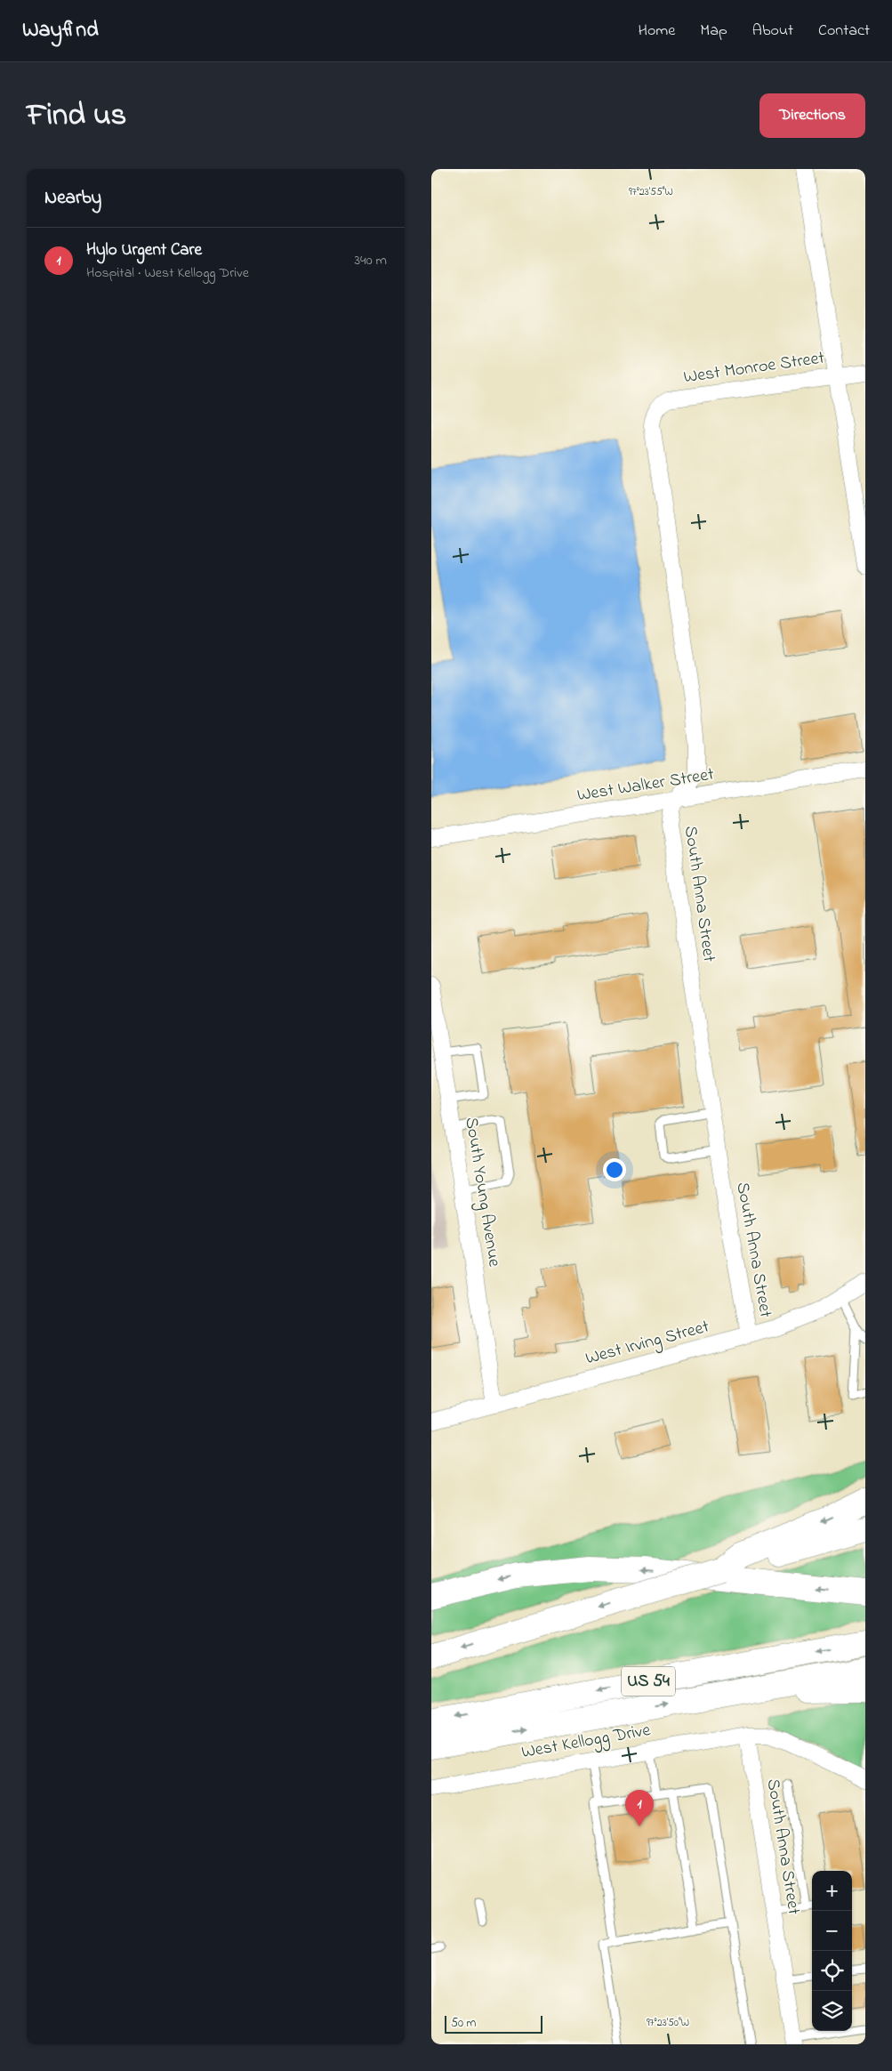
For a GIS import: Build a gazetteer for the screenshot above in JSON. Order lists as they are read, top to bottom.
{
  "streets": {
    "highway": ["US 54"],
    "street": [
      "West Monroe Street",
      "West Walker Street",
      "South Anna Street",
      "South Young Avenue",
      "West Irving Street",
      "West Kellogg Drive"
    ]
  },
  "crossings": [
    ["West Monroe Street", "South Anna Street"],
    ["West Walker Street", "South Anna Street"],
    ["South Anna Street", "West Irving Street"],
    ["South Anna Street", "West Kellogg Drive"],
    ["South Young Avenue", "West Irving Street"]
  ],
  "scale_bar": "50 m",
  "page": {
    "header": "Wayfind",
    "nav": [
      "Home",
      "Map",
      "About",
      "Contact"
    ],
    "title": "Find us",
    "buttons": "Directions",
    "heading": "Nearby",
    "list": [
      {
        "mark": "1",
        "name": "Hylo Urgent Care",
        "note": "Hospital · West Kellogg Drive",
        "value": "340 m"
      }
    ],
    "pins": "1",
    "map_buttons": ["+", "−"],
    "scale": "50 m"
  },
  "coordinates": ["97°23'55\"W", "97°23'50\"W"]
}
